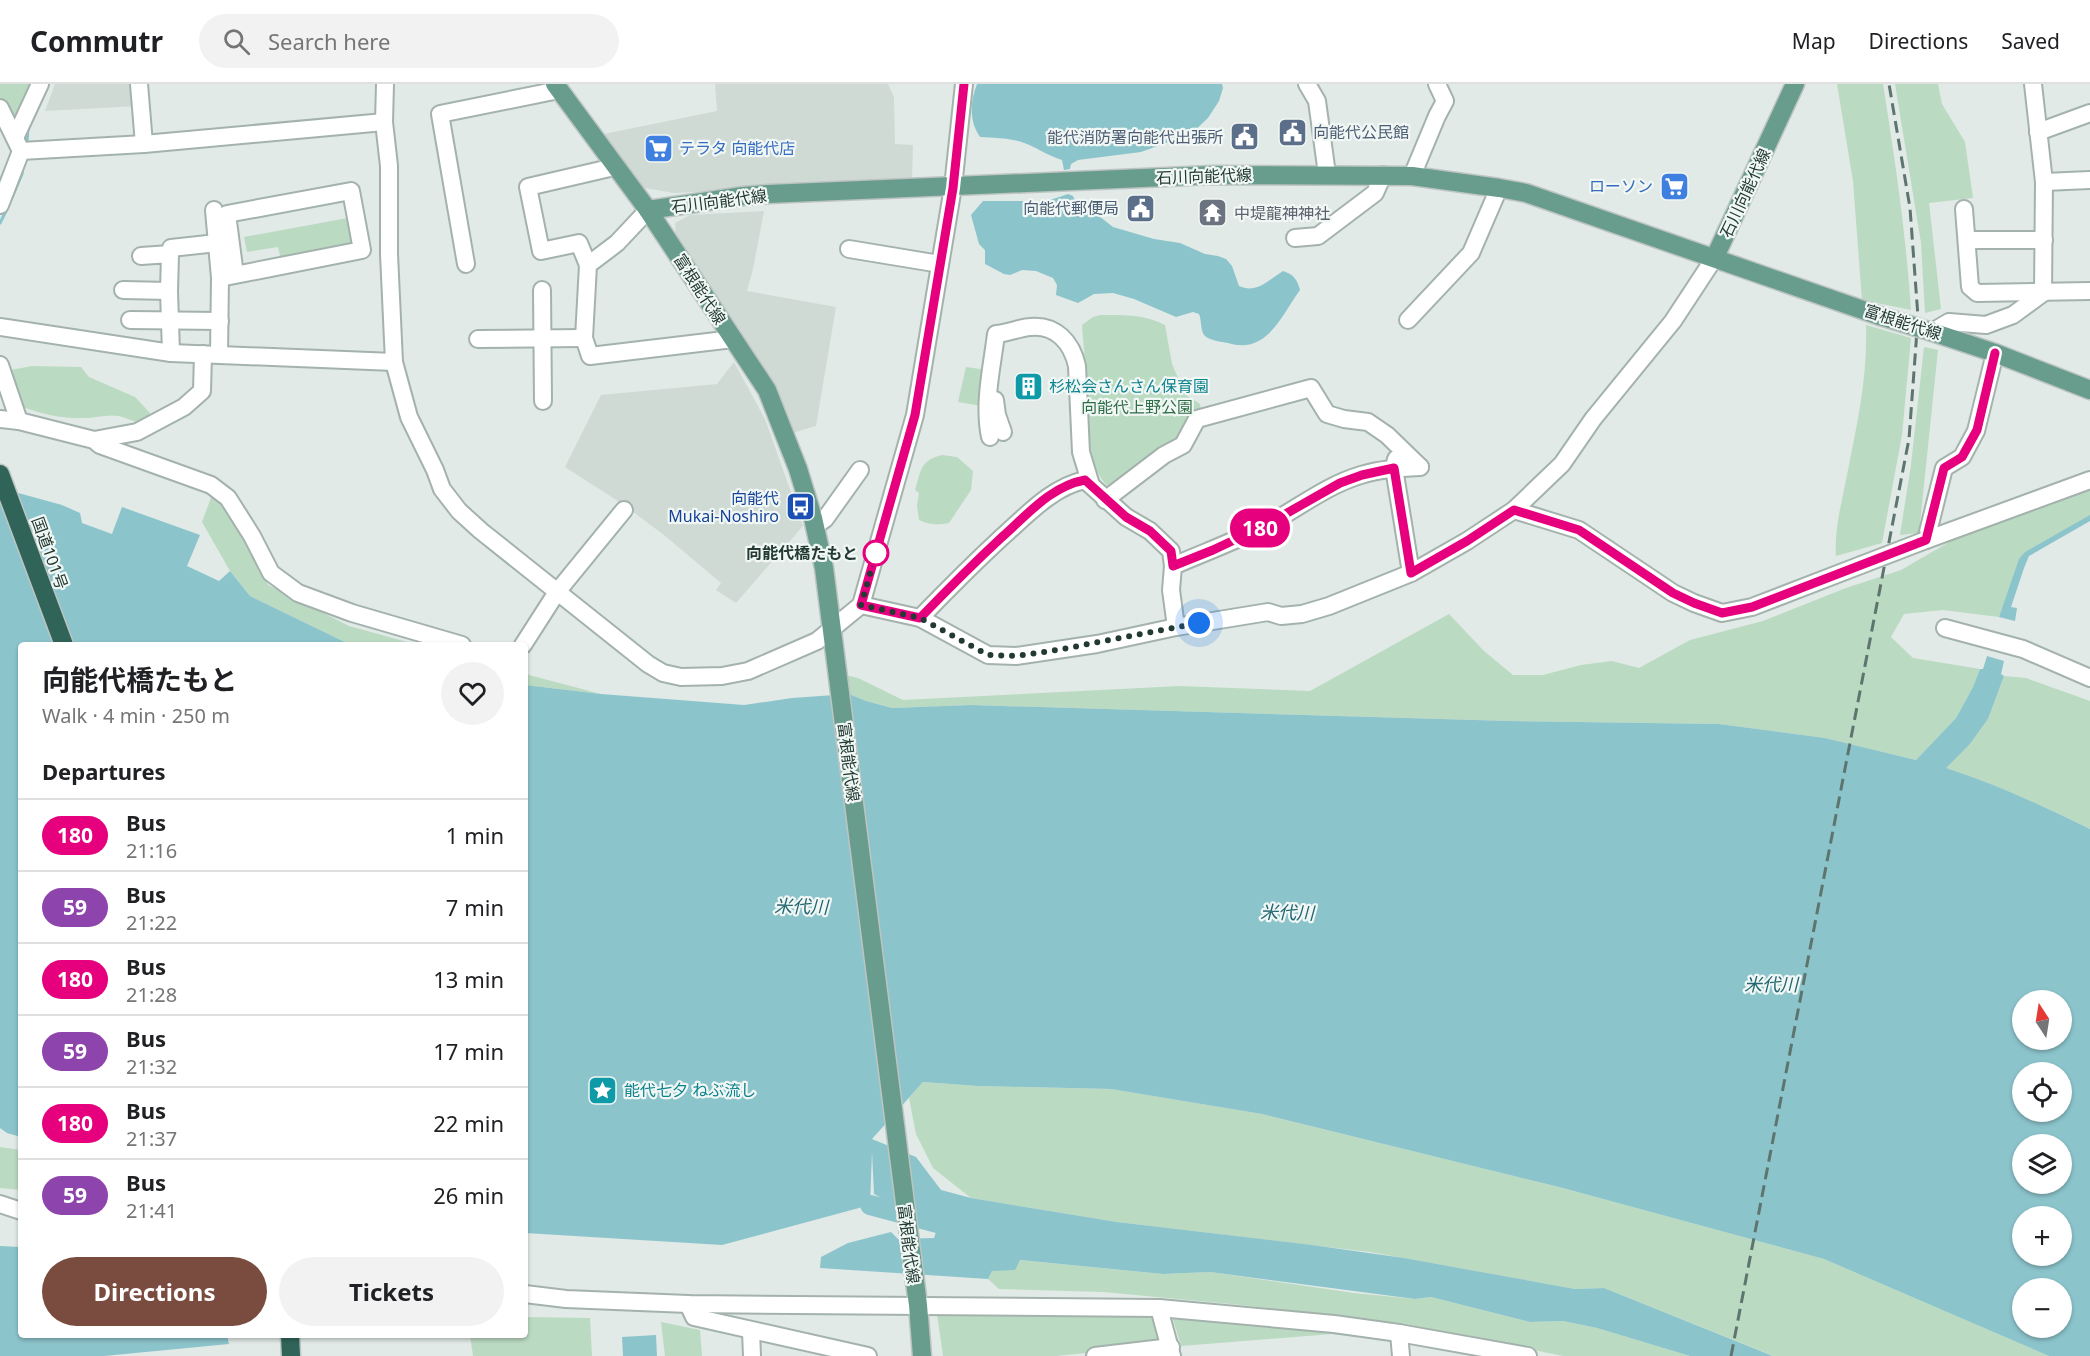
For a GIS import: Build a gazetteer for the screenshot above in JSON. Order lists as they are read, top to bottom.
{
  "streets": {
    "highway": ["国道101号"],
    "main road": ["石川向能代線", "富根能代線"]
  },
  "crossings": [
    ["石川向能代線", "富根能代線"]
  ],
  "water": ["米代川"],
  "parks": ["向能代上野公園"],
  "places": {
    "public building": ["向能代公民館", "能代消防署向能代出張所", "向能代郵便局"],
    "supermarket": ["テラタ 向能代店", "ローソン"],
    "temple": ["中堤龍神神社"],
    "building": ["杉松会さんさん保育園"],
    "bus stop": ["向能代 Mukai-Noshiro"],
    "other": ["向能代橋たもと"],
    "place": ["能代七夕 ねぶ流し"]
  },
  "lines": ["bus line 180"],
  "north": "top",
  "page": {
    "header": "Commutr",
    "search": "Search here",
    "nav": ["Map", "Directions", "Saved"],
    "on_map": "180",
    "heading": [
      ["向能代橋たもと", "Walk · 4 min · 250 m"],
      "Departures"
    ],
    "list": [
      {
        "mark": "180",
        "name": "Bus",
        "note": "21:16",
        "value": "1 min"
      },
      {
        "mark": "59",
        "name": "Bus",
        "note": "21:22",
        "value": "7 min"
      },
      {
        "mark": "180",
        "name": "Bus",
        "note": "21:28",
        "value": "13 min"
      },
      {
        "mark": "59",
        "name": "Bus",
        "note": "21:32",
        "value": "17 min"
      },
      {
        "mark": "180",
        "name": "Bus",
        "note": "21:37",
        "value": "22 min"
      },
      {
        "mark": "59",
        "name": "Bus",
        "note": "21:41",
        "value": "26 min"
      }
    ],
    "map_buttons": ["+", "−"],
    "buttons": ["Directions", "Tickets"]
  }
}
